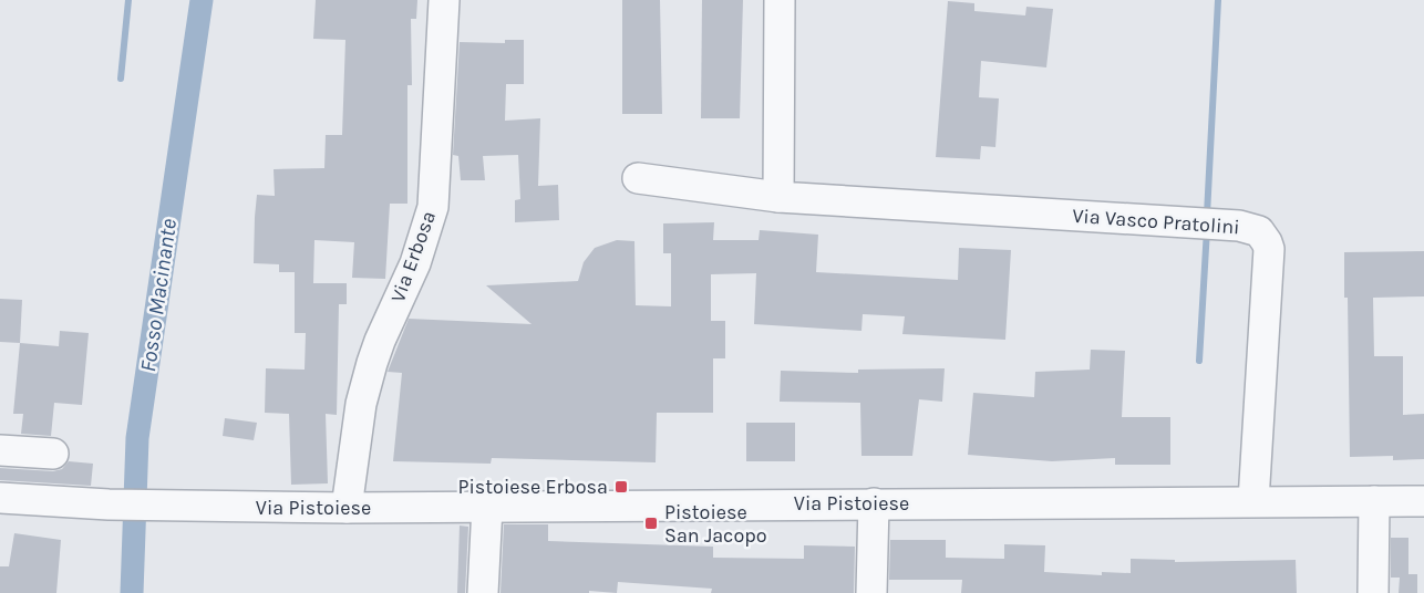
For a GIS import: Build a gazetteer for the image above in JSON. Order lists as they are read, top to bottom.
{
  "streets": {
    "street": ["Via Vasco Pratolini", "Via Erbosa", "Via Pistoiese"]
  },
  "crossings": [
    ["Via Vasco Pratolini", "Via Pistoiese"],
    ["Via Erbosa", "Via Pistoiese"]
  ],
  "water": ["Fosso Macinante"],
  "places": {
    "transit": ["Pistoiese Erbosa", "Pistoiese San Jacopo"]
  }
}
